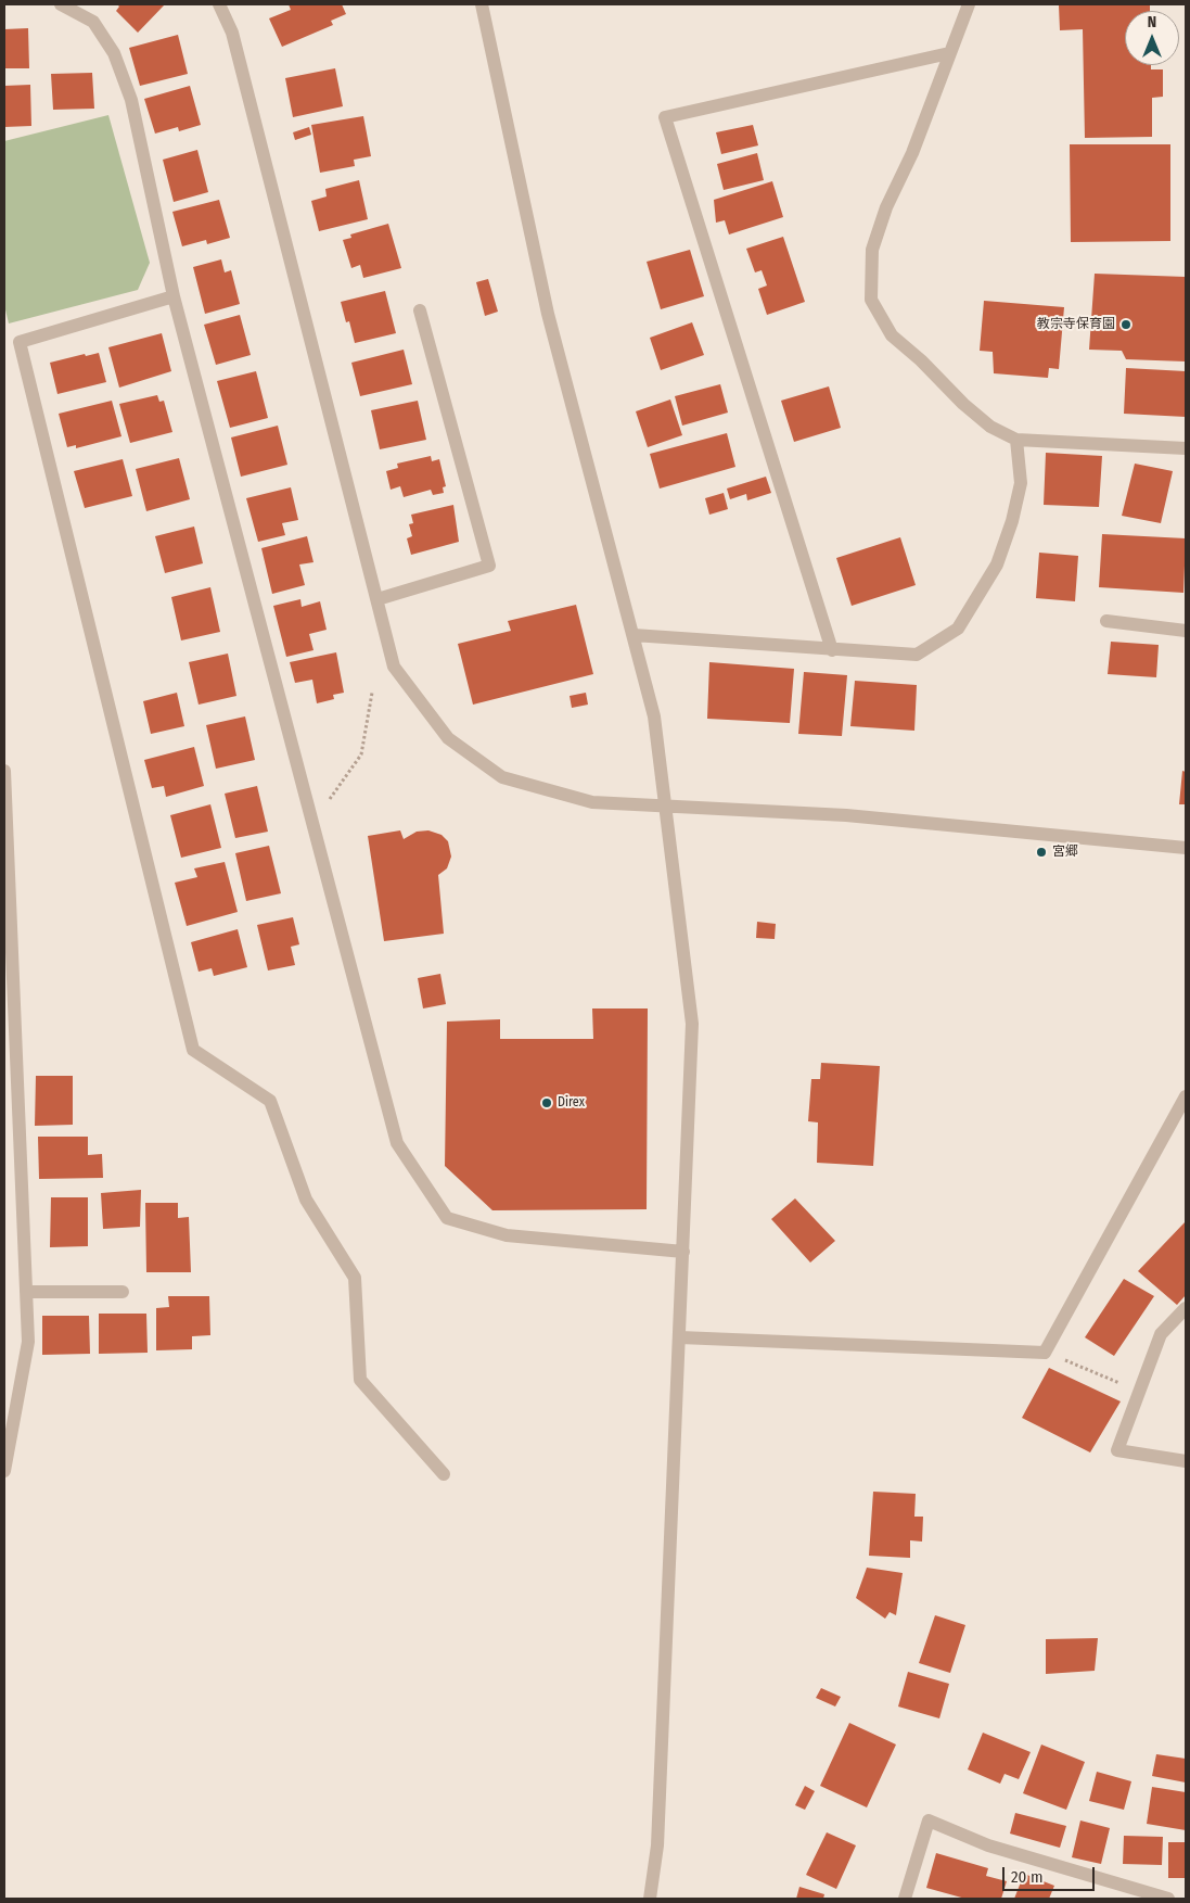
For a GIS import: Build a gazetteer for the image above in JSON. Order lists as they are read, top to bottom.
{
  "places": ["教宗寺保育園", "宮郷", "Direx"],
  "scale_bar": "20 m",
  "north": "top"
}
